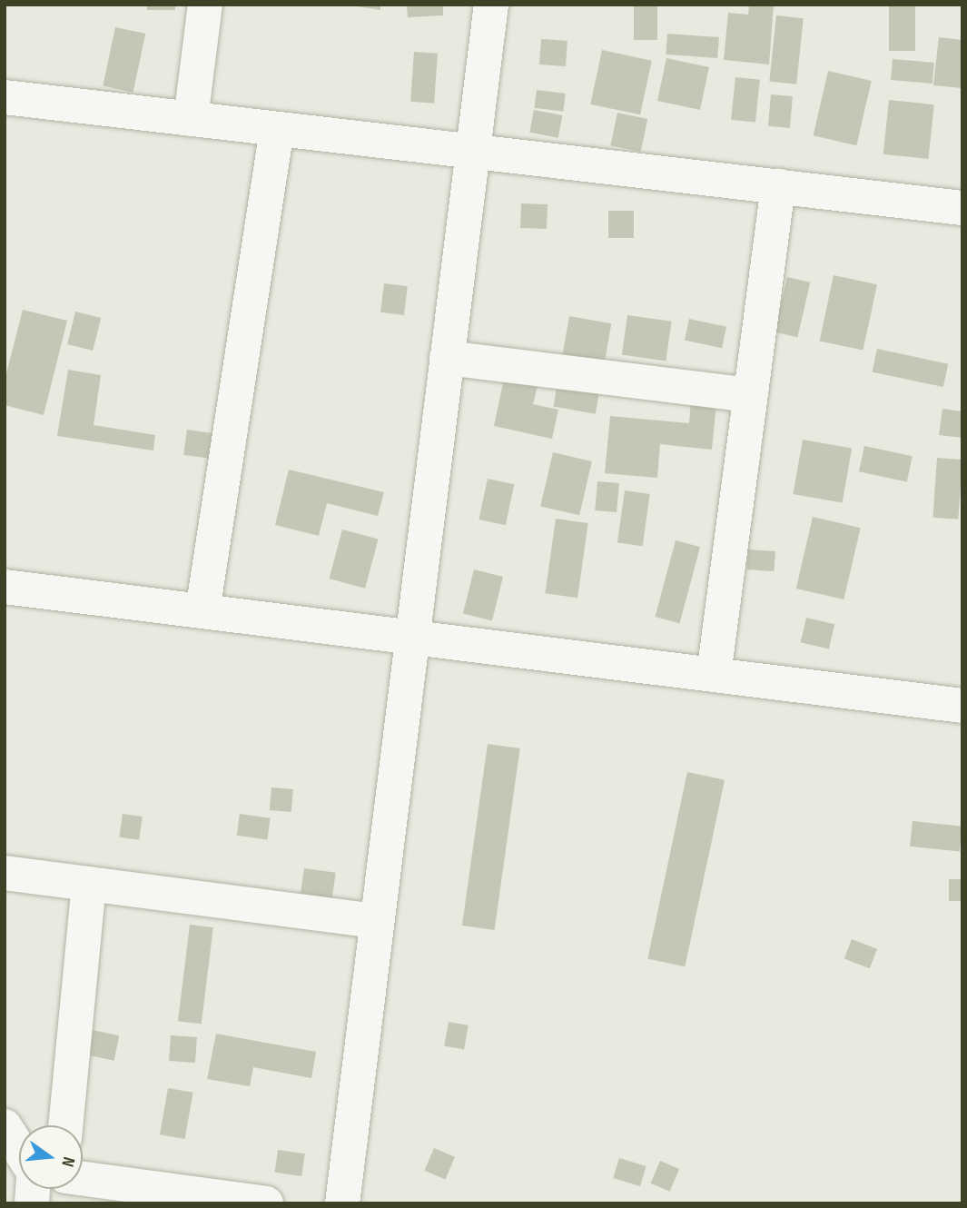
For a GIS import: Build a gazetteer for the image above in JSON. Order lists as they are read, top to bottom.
{
  "north": "right"
}
